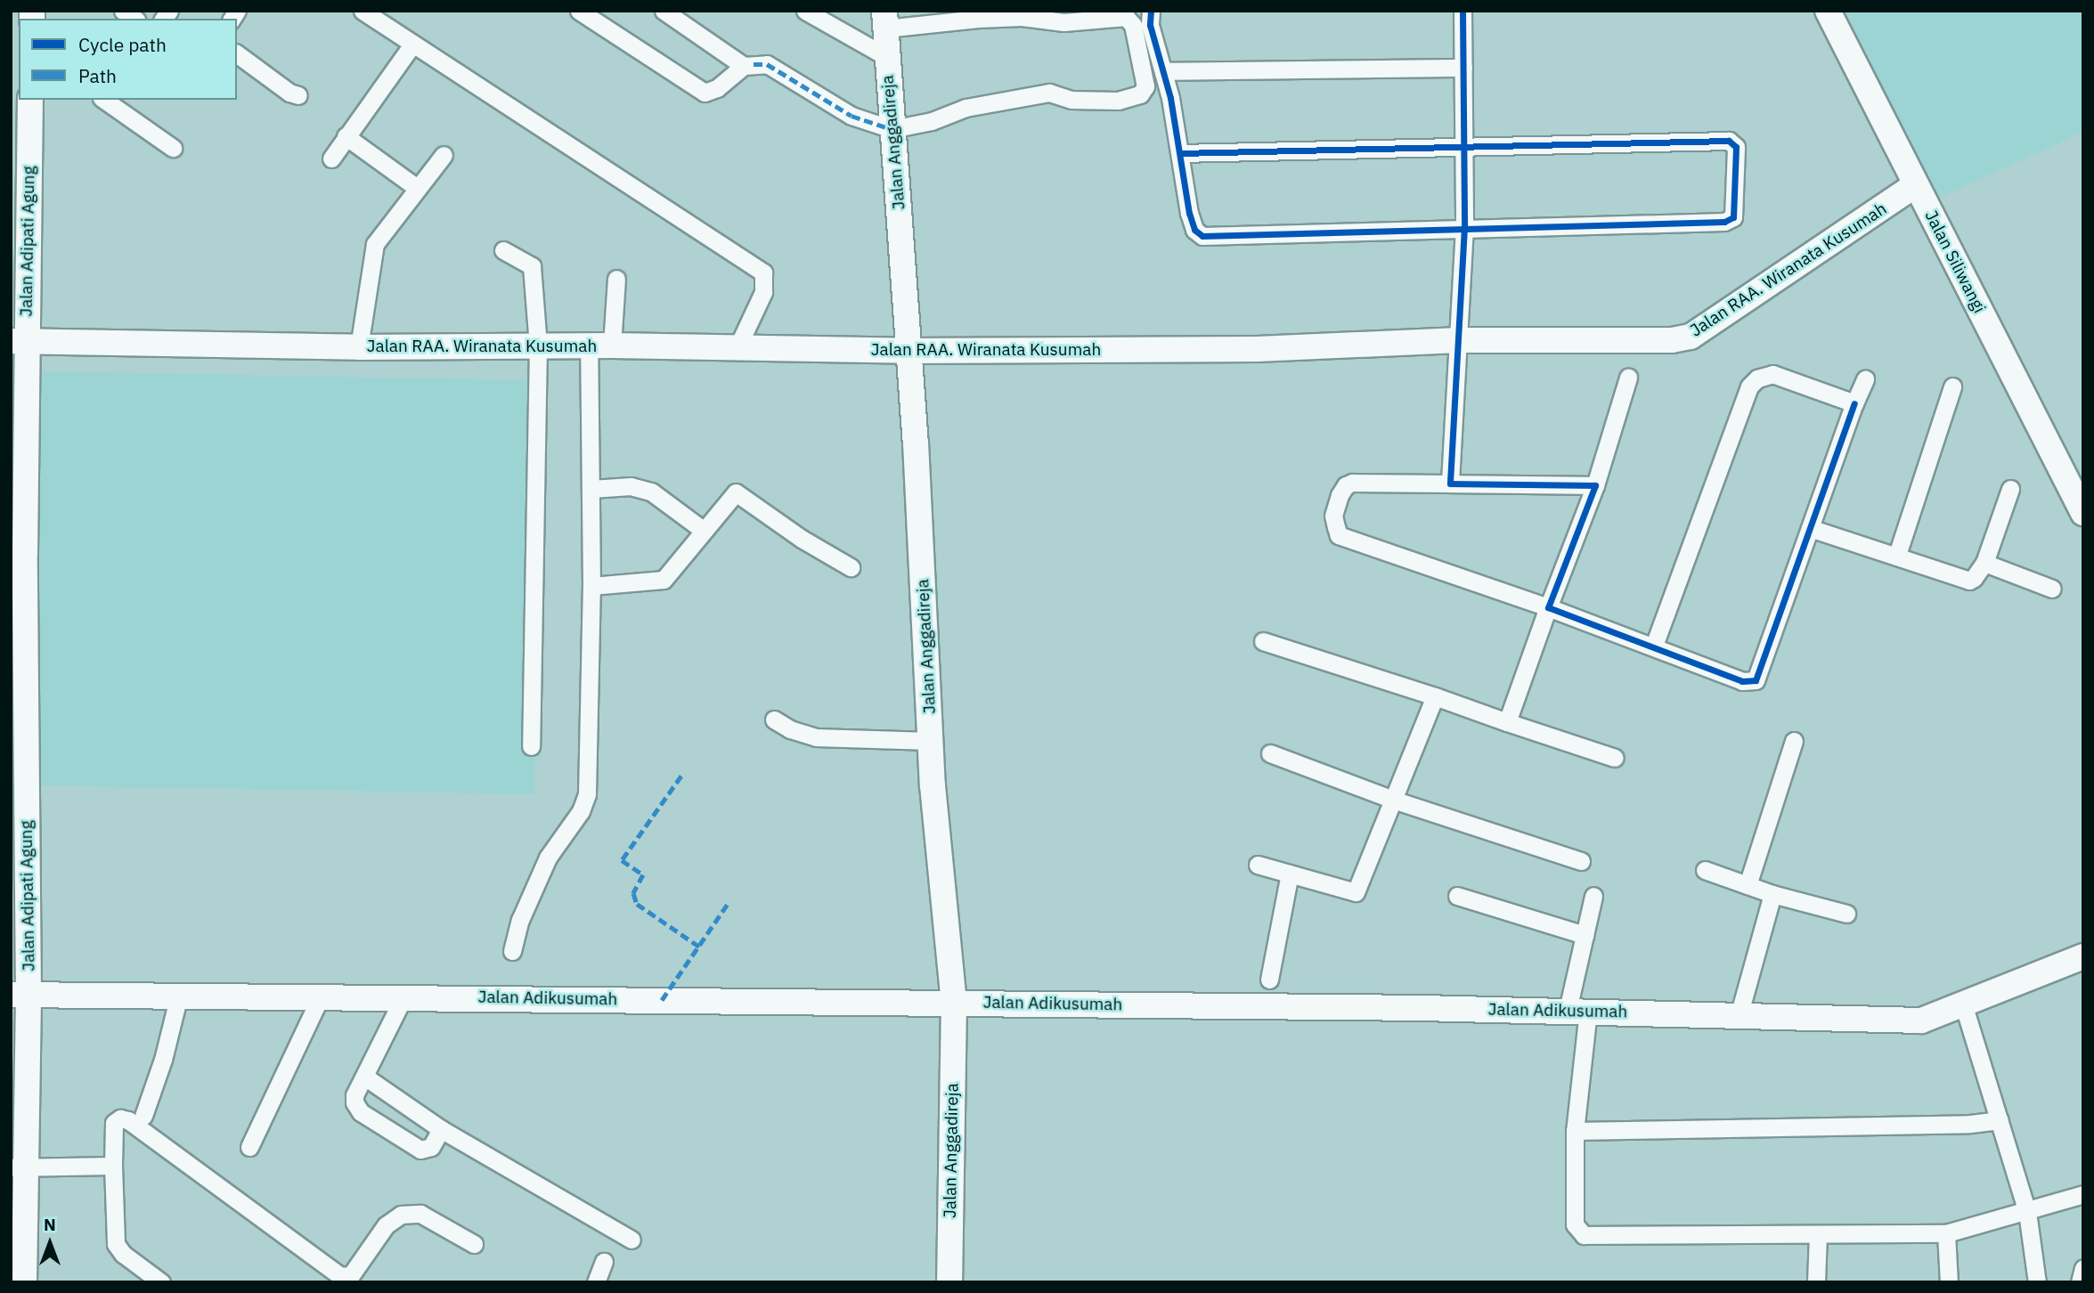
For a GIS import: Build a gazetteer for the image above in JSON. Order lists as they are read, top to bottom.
{
  "streets": {
    "main road": [
      "Jalan Anggadireja",
      "Jalan Adipati Agung",
      "Jalan Siliwangi",
      "Jalan RAA. Wiranata Kusumah",
      "Jalan Adikusumah"
    ]
  },
  "crossings": [
    ["Jalan Anggadireja", "Jalan RAA. Wiranata Kusumah"],
    ["Jalan Anggadireja", "Jalan Adikusumah"],
    ["Jalan Adipati Agung", "Jalan RAA. Wiranata Kusumah"],
    ["Jalan Adipati Agung", "Jalan Adikusumah"],
    ["Jalan Siliwangi", "Jalan RAA. Wiranata Kusumah"]
  ],
  "legend": ["Cycle path", "Path"],
  "north": "top"
}
